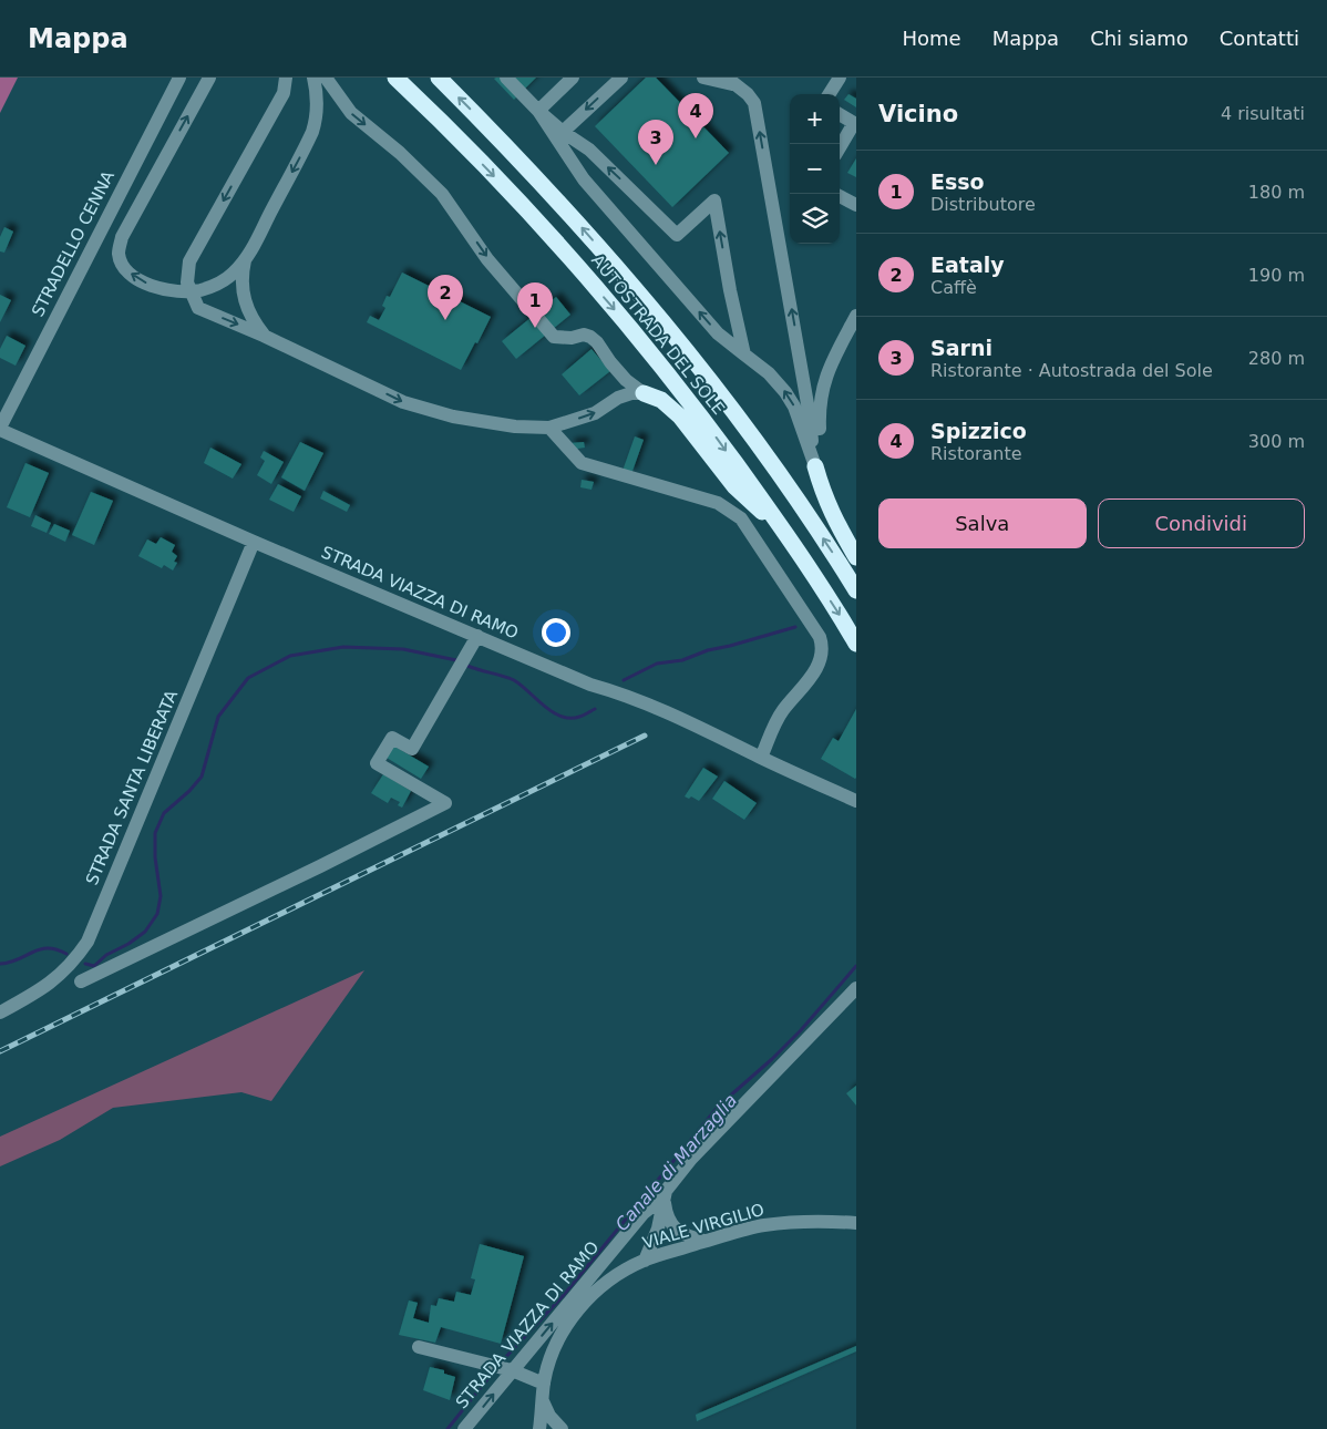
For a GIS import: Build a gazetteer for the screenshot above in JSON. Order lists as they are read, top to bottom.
{
  "streets": {
    "highway": ["AUTOSTRADA DEL SOLE"],
    "street": [
      "STRADELLO CENNA",
      "STRADA VIAZZA DI RAMO",
      "STRADA SANTA LIBERATA",
      "VIALE VIRGILIO"
    ]
  },
  "crossings": [
    ["STRADELLO CENNA", "STRADA VIAZZA DI RAMO"],
    ["STRADA VIAZZA DI RAMO", "STRADA SANTA LIBERATA"],
    ["STRADA VIAZZA DI RAMO", "VIALE VIRGILIO"]
  ],
  "water": ["Canale di Marzaglia"],
  "page": {
    "header": "Mappa",
    "nav": [
      "Home",
      "Mappa",
      "Chi siamo",
      "Contatti"
    ],
    "heading": ["Vicino", "4 risultati"],
    "pins": [
      "4",
      "3",
      "2",
      "1"
    ],
    "map_buttons": ["+", "−"],
    "list": [
      {
        "mark": "1",
        "name": "Esso",
        "note": "Distributore",
        "value": "180 m"
      },
      {
        "mark": "2",
        "name": "Eataly",
        "note": "Caffè",
        "value": "190 m"
      },
      {
        "mark": "3",
        "name": "Sarni",
        "note": "Ristorante · Autostrada del Sole",
        "value": "280 m"
      },
      {
        "mark": "4",
        "name": "Spizzico",
        "note": "Ristorante",
        "value": "300 m"
      }
    ],
    "buttons": ["Salva", "Condividi"]
  }
}
